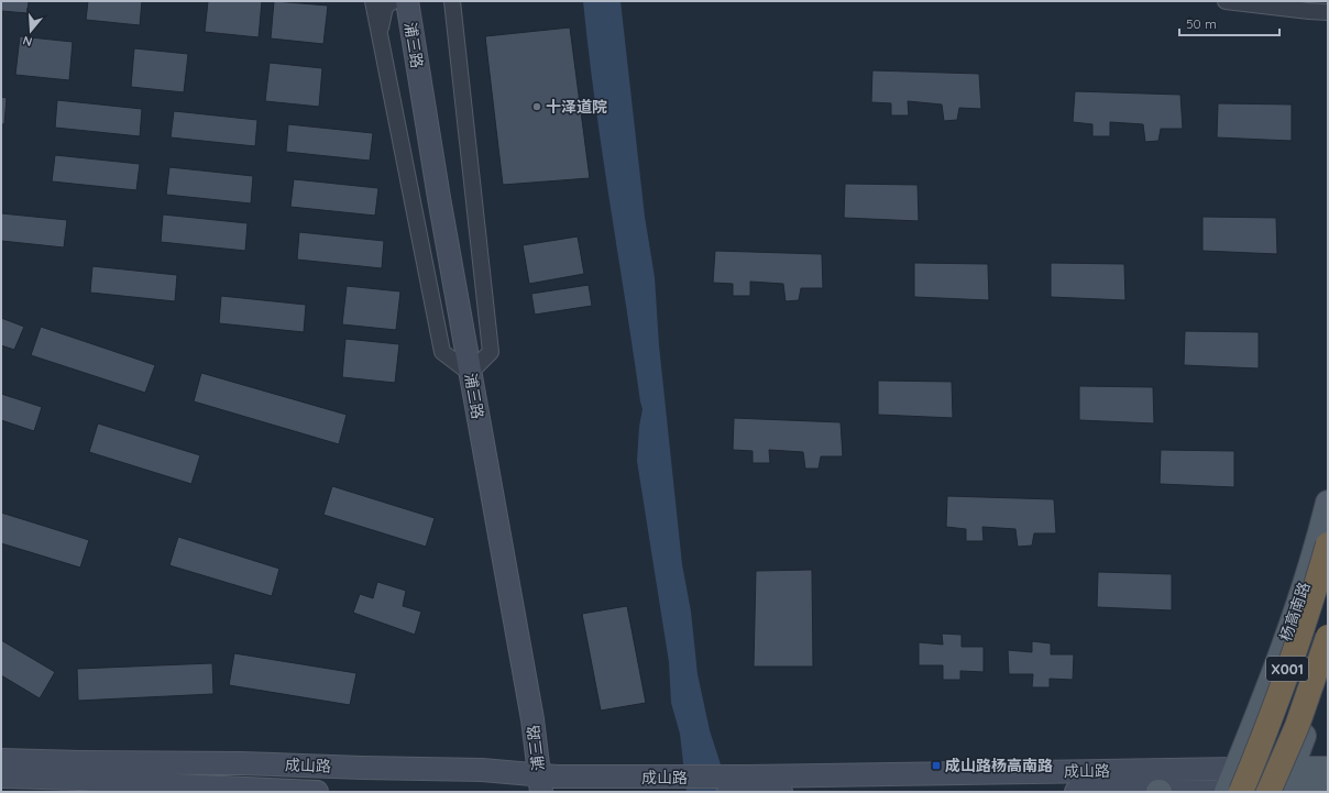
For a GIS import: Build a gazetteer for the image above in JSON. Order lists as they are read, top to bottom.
{
  "streets": {
    "highway": ["杨高南路", "X001"],
    "main road": ["浦三路", "成山路"]
  },
  "crossings": [
    ["浦三路", "成山路"],
    ["杨高南路", "成山路"],
    ["X001", "成山路"]
  ],
  "places": {
    "other": ["十泽道院"],
    "transit": ["成山路杨高南路"]
  },
  "scale_bar": "50 m",
  "north": "bottom"
}
